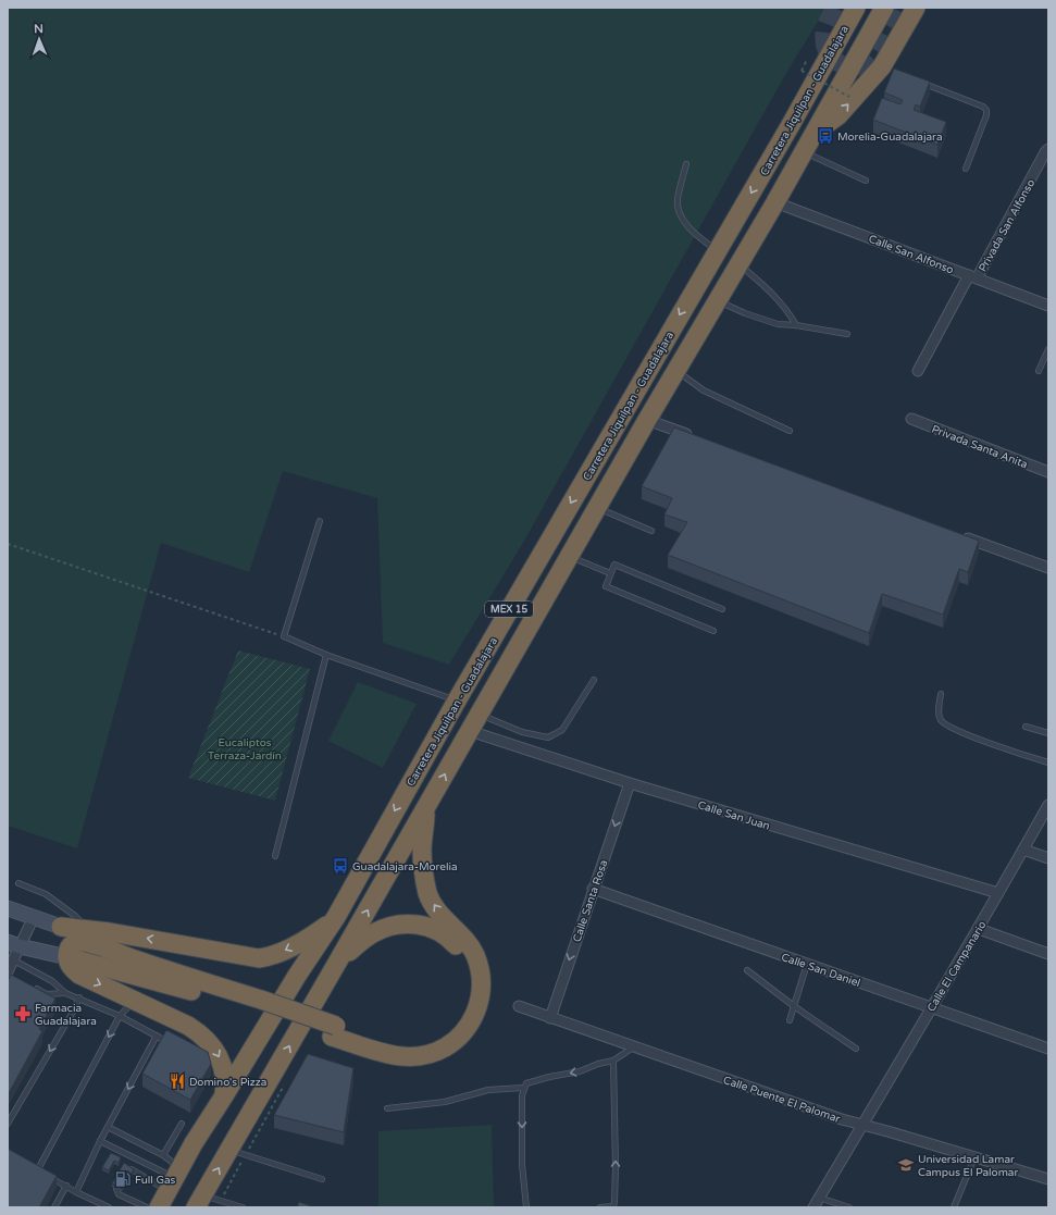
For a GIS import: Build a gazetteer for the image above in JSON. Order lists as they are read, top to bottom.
{
  "streets": {
    "highway": ["Carretera Jiquilpan - Guadalajara", "MEX 15"],
    "street": [
      "Privada San Alfonso",
      "Calle San Alfonso",
      "Privada Santa Anita",
      "Calle San Juan",
      "Calle Santa Rosa",
      "Calle El Campanario",
      "Calle San Daniel",
      "Calle Puente El Palomar"
    ]
  },
  "crossings": [
    ["Privada San Alfonso", "Calle San Alfonso"],
    ["Calle San Alfonso", "MEX 15"],
    ["MEX 15", "Calle San Juan"],
    ["Calle San Juan", "Calle Santa Rosa"],
    ["Calle San Juan", "Calle El Campanario"],
    ["Calle Santa Rosa", "Calle San Daniel"],
    ["Calle Santa Rosa", "Calle Puente El Palomar"],
    ["Calle El Campanario", "Calle San Daniel"],
    ["Calle El Campanario", "Calle Puente El Palomar"]
  ],
  "one_way": ["Calle Santa Rosa"],
  "parks": ["Eucaliptos Terraza-Jardín"],
  "places": {
    "bus stop": ["Morelia-Guadalajara", "Guadalajara-Morelia"],
    "pharmacy": ["Farmacia Guadalajara"],
    "restaurant": ["Domino's Pizza"],
    "school or university": ["Universidad Lamar Campus El Palomar"],
    "fuel station": ["Full Gas"]
  },
  "north": "top"
}
